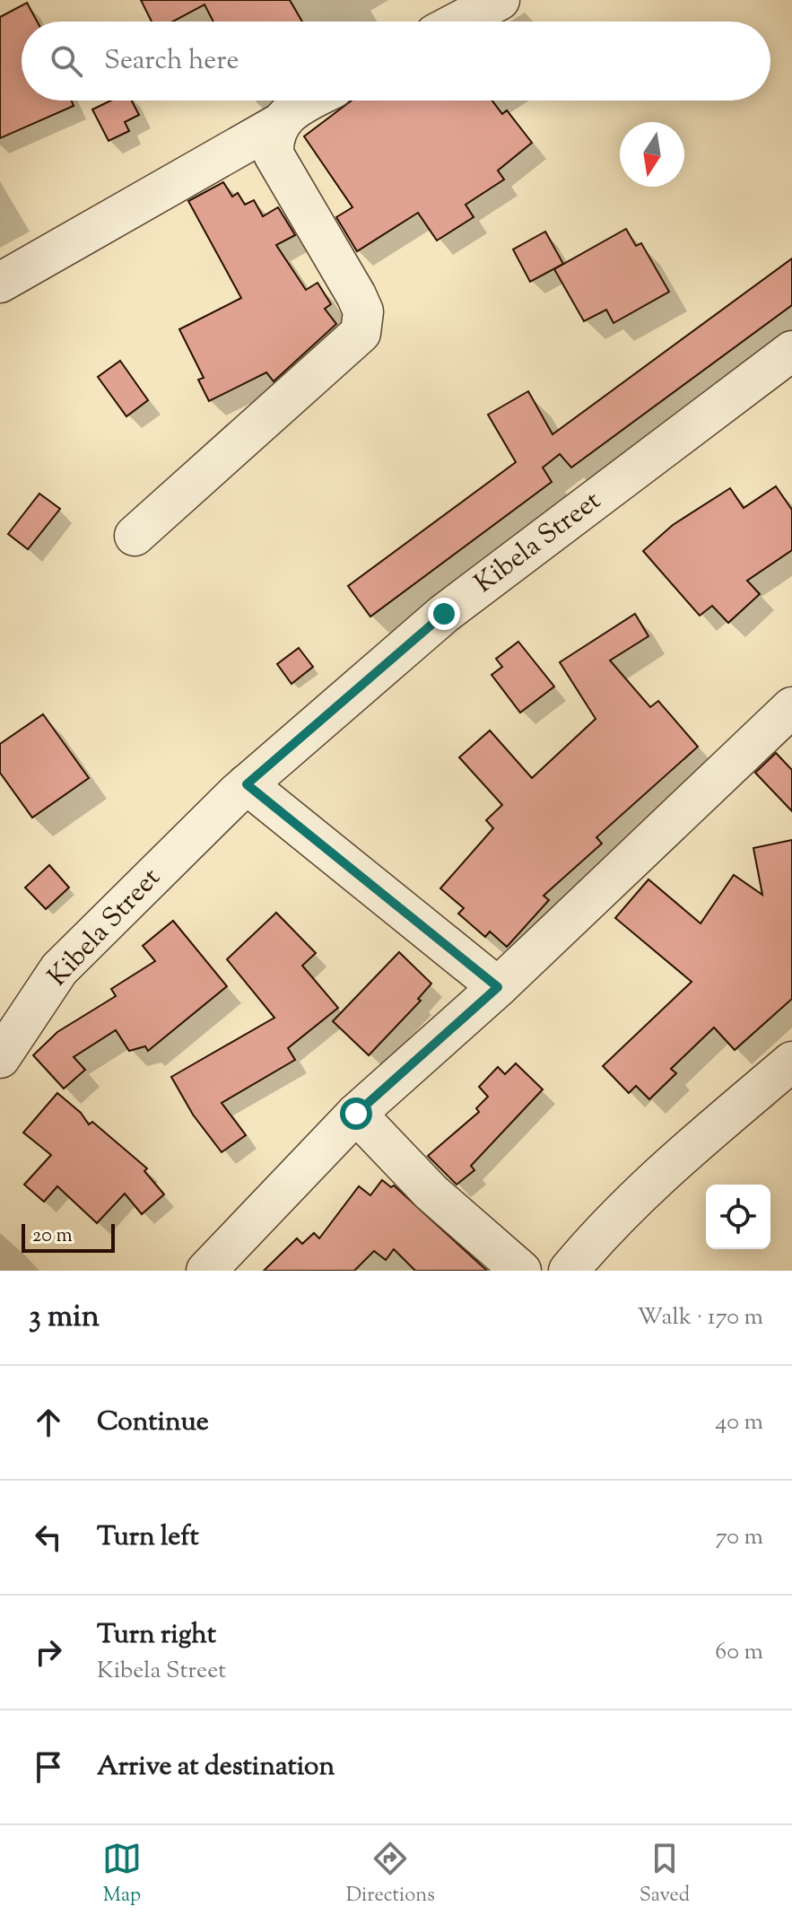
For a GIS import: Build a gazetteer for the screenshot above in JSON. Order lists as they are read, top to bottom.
{
  "streets": {
    "street": ["Kibela Street"]
  },
  "scale_bar": "20 m",
  "north": "bottom",
  "page": {
    "search": "Search here",
    "scale": "20 m",
    "heading": ["3 min", "Walk · 170 m"],
    "list": [
      ["Continue", "40 m"],
      ["Turn left", "70 m"],
      ["Turn right", "Kibela Street", "60 m"],
      "Arrive at destination"
    ],
    "nav": ["Map", "Directions", "Saved"]
  }
}
